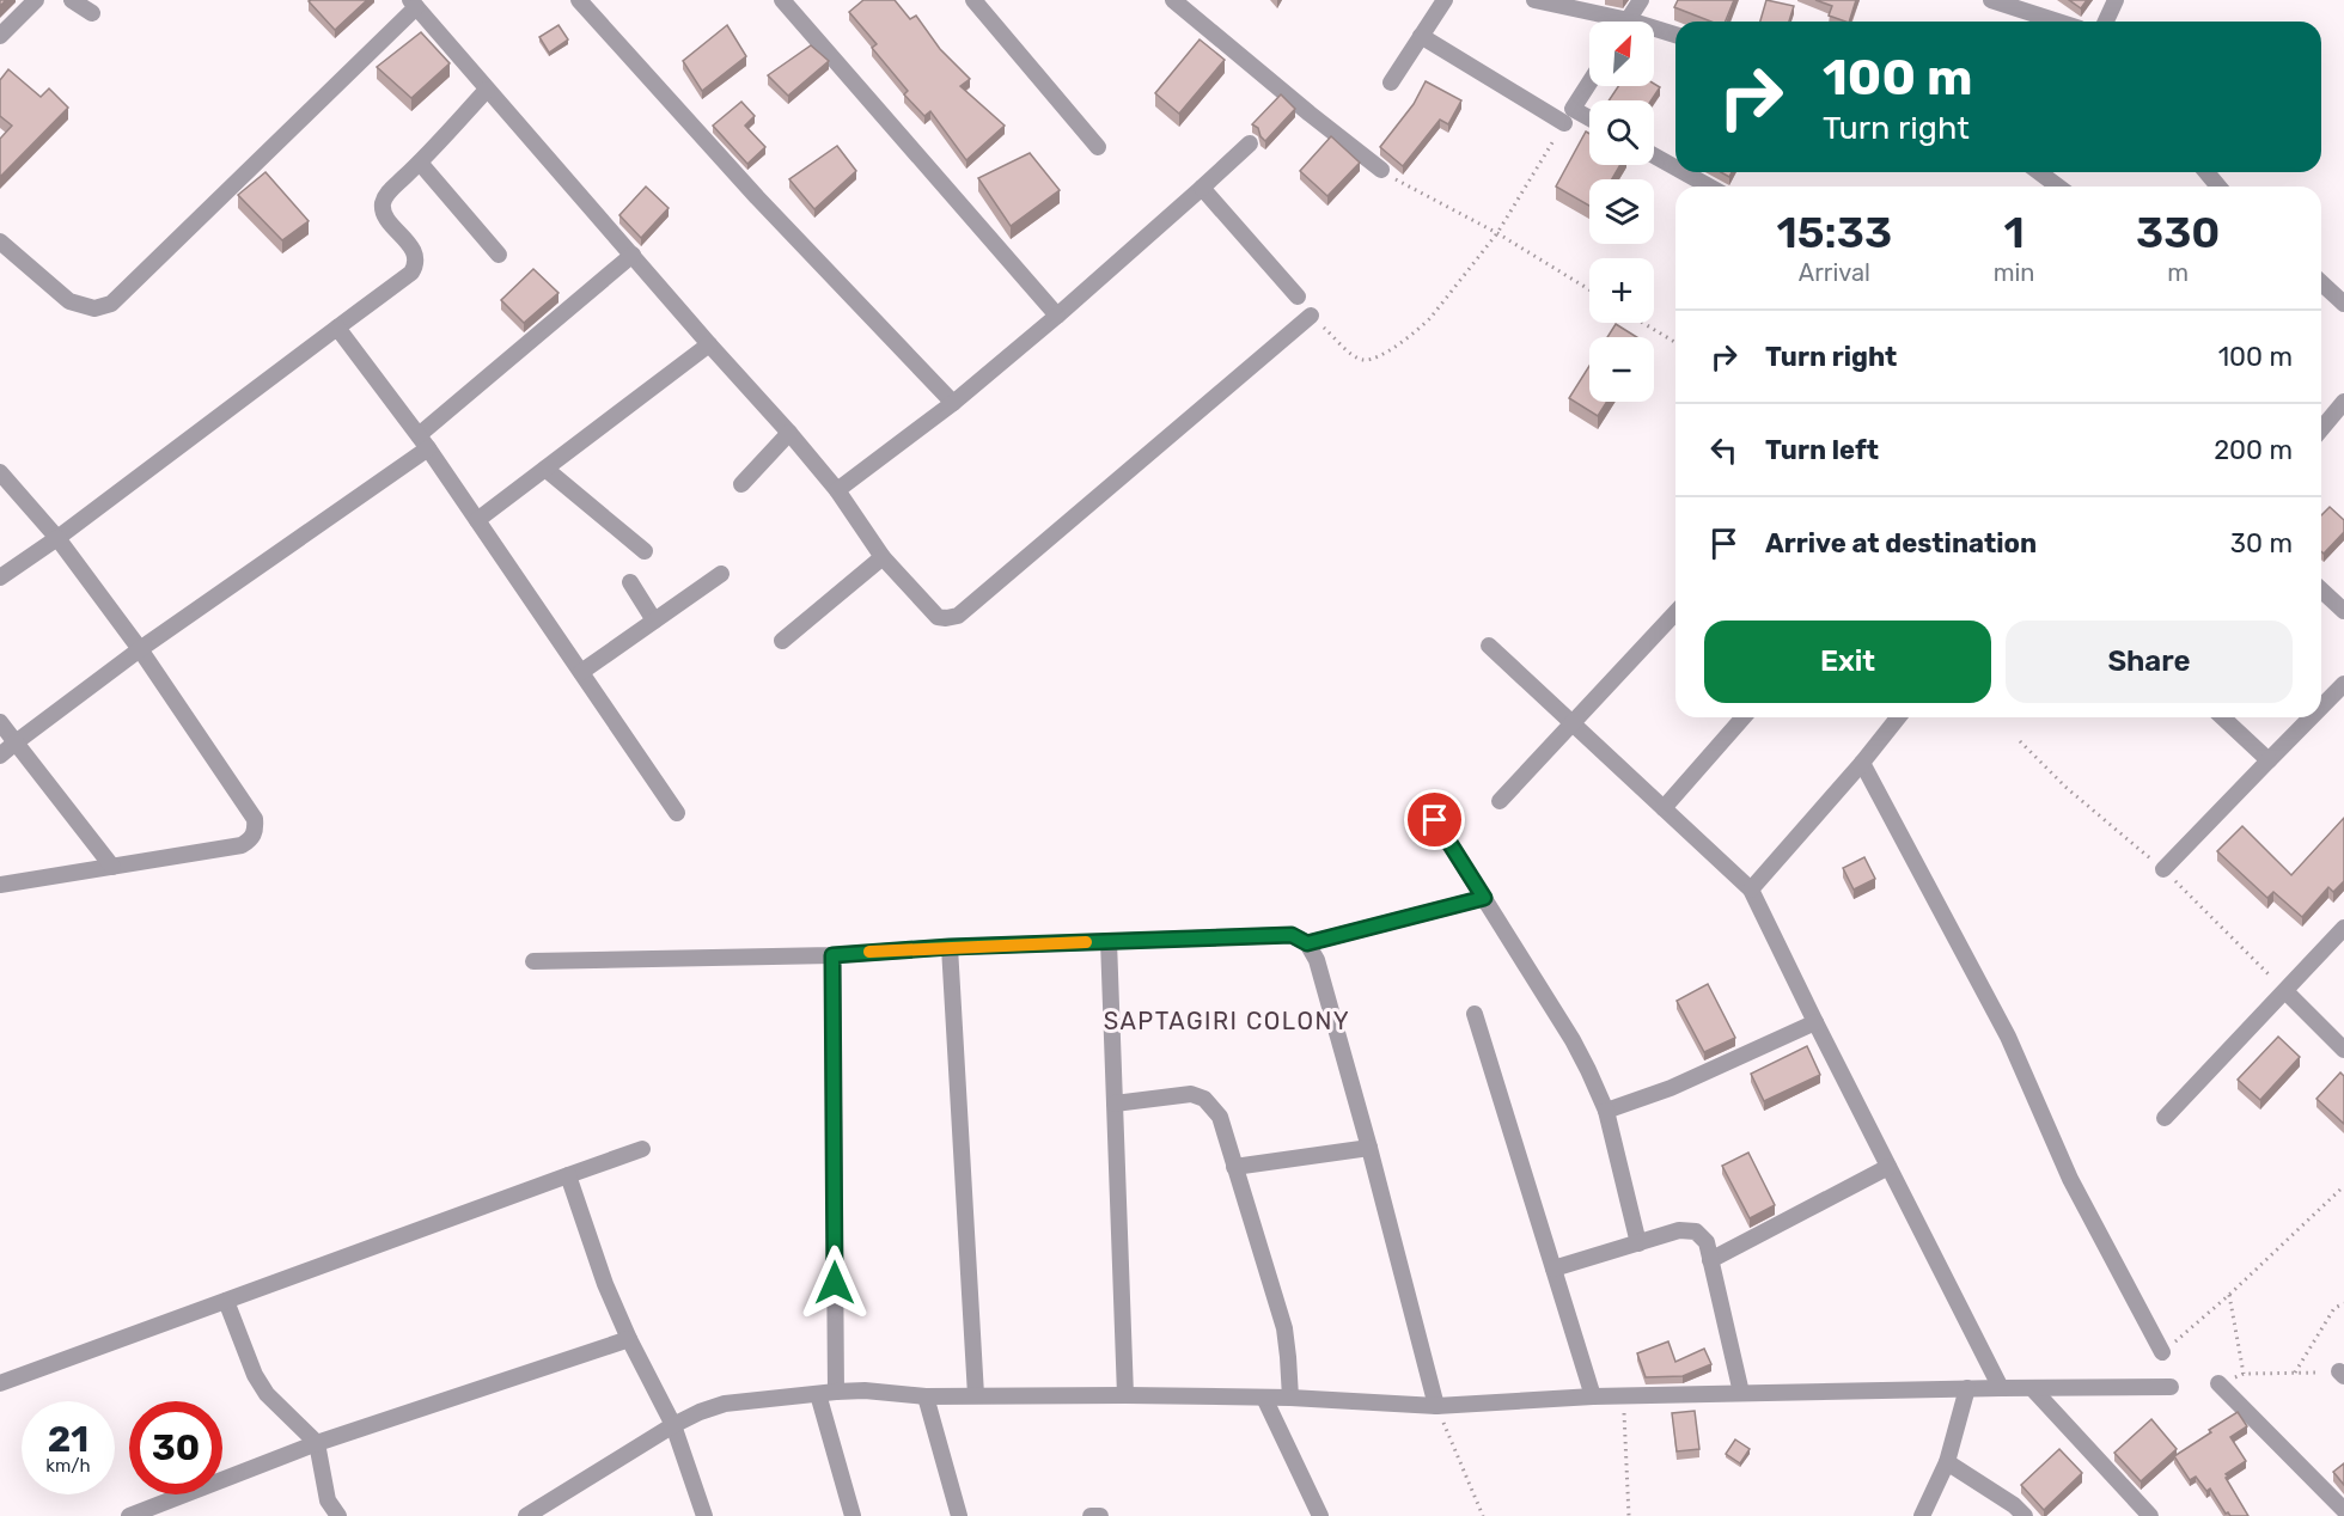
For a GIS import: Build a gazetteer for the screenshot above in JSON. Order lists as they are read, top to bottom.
{
  "districts": ["SAPTAGIRI COLONY"],
  "north": "top right",
  "page": {
    "map_buttons": ["+", "−"],
    "turn": ["100 m", "Turn right"],
    "eta": [
      "15:33",
      "Arrival",
      "1",
      "min",
      "330",
      "m"
    ],
    "list": [
      {
        "name": "Turn right",
        "value": "100 m"
      },
      {
        "name": "Turn left",
        "value": "200 m"
      },
      {
        "name": "Arrive at destination",
        "value": "30 m"
      }
    ],
    "buttons": ["Exit", "Share"],
    "speed": "21 km/h",
    "limit": "30"
  }
}
